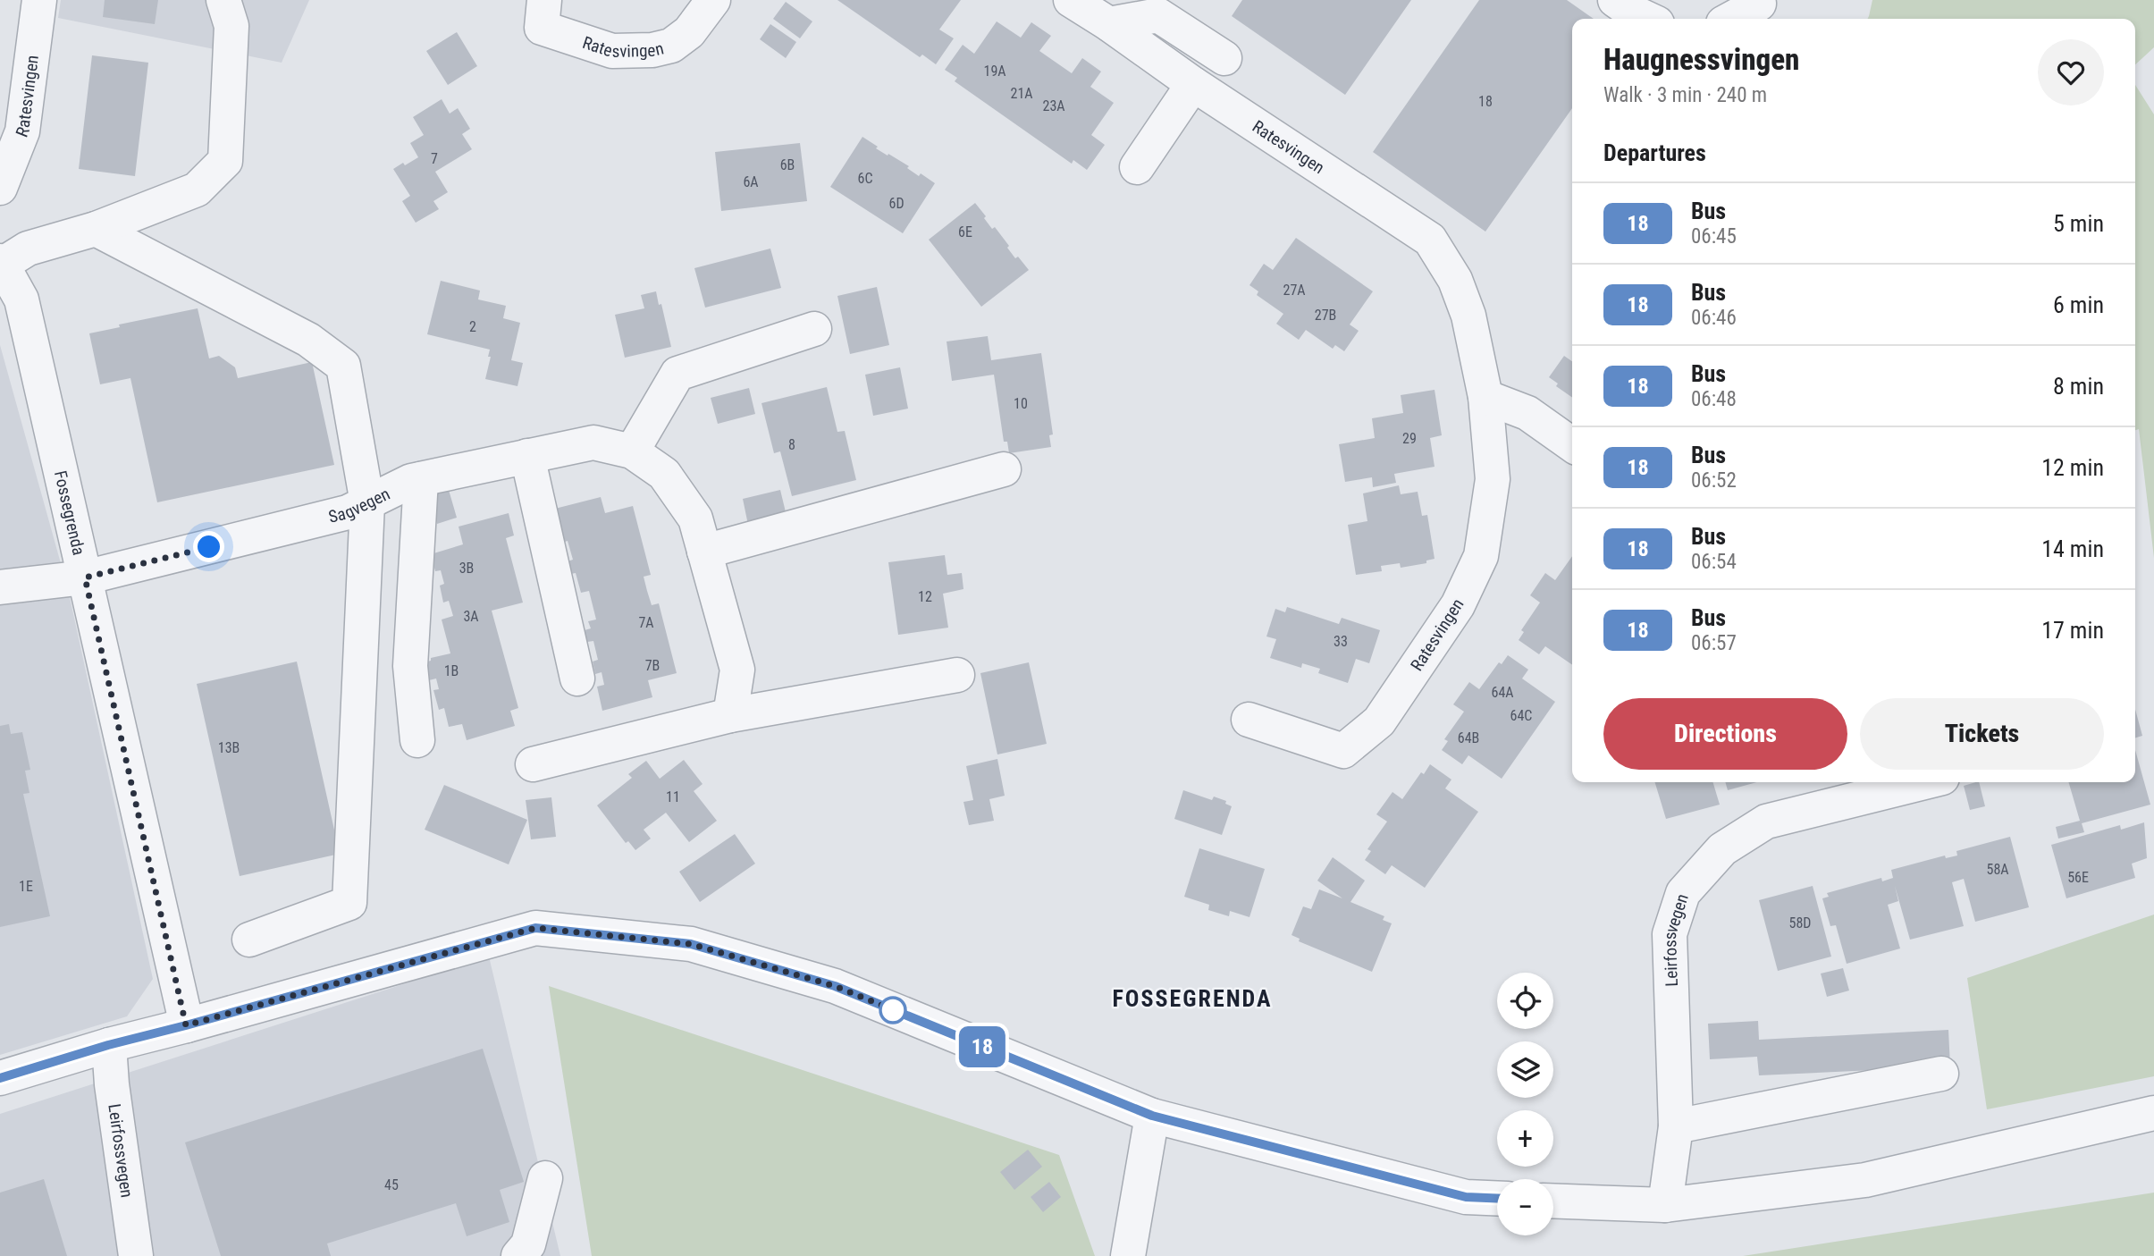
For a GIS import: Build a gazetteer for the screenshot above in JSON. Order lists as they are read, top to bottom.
{
  "streets": {
    "street": [
      "Ratesvingen",
      "Sagvegen",
      "Fossegrenda",
      "Leirfossvegen"
    ]
  },
  "crossings": [
    ["Sagvegen", "Fossegrenda"]
  ],
  "districts": ["FOSSEGRENDA"],
  "lines": ["bus line 18"],
  "house_numbers": [
    "19A",
    "21A",
    "18",
    "23A",
    "7",
    "6B",
    "6C",
    "6A",
    "6D",
    "6E",
    "27A",
    "27B",
    "2",
    "10",
    "29",
    "8",
    "3B",
    "12",
    "3A",
    "7A",
    "33",
    "7B",
    "1B",
    "64A",
    "64C",
    "64B",
    "13B",
    "11",
    "58A",
    "56E",
    "1E",
    "58D",
    "45"
  ],
  "page": {
    "on_map": "18",
    "heading": [
      ["Haugnessvingen", "Walk · 3 min · 240 m"],
      "Departures"
    ],
    "list": [
      {
        "mark": "18",
        "name": "Bus",
        "note": "06:45",
        "value": "5 min"
      },
      {
        "mark": "18",
        "name": "Bus",
        "note": "06:46",
        "value": "6 min"
      },
      {
        "mark": "18",
        "name": "Bus",
        "note": "06:48",
        "value": "8 min"
      },
      {
        "mark": "18",
        "name": "Bus",
        "note": "06:52",
        "value": "12 min"
      },
      {
        "mark": "18",
        "name": "Bus",
        "note": "06:54",
        "value": "14 min"
      },
      {
        "mark": "18",
        "name": "Bus",
        "note": "06:57",
        "value": "17 min"
      }
    ],
    "buttons": ["Directions", "Tickets"],
    "map_buttons": ["+", "−"]
  }
}
